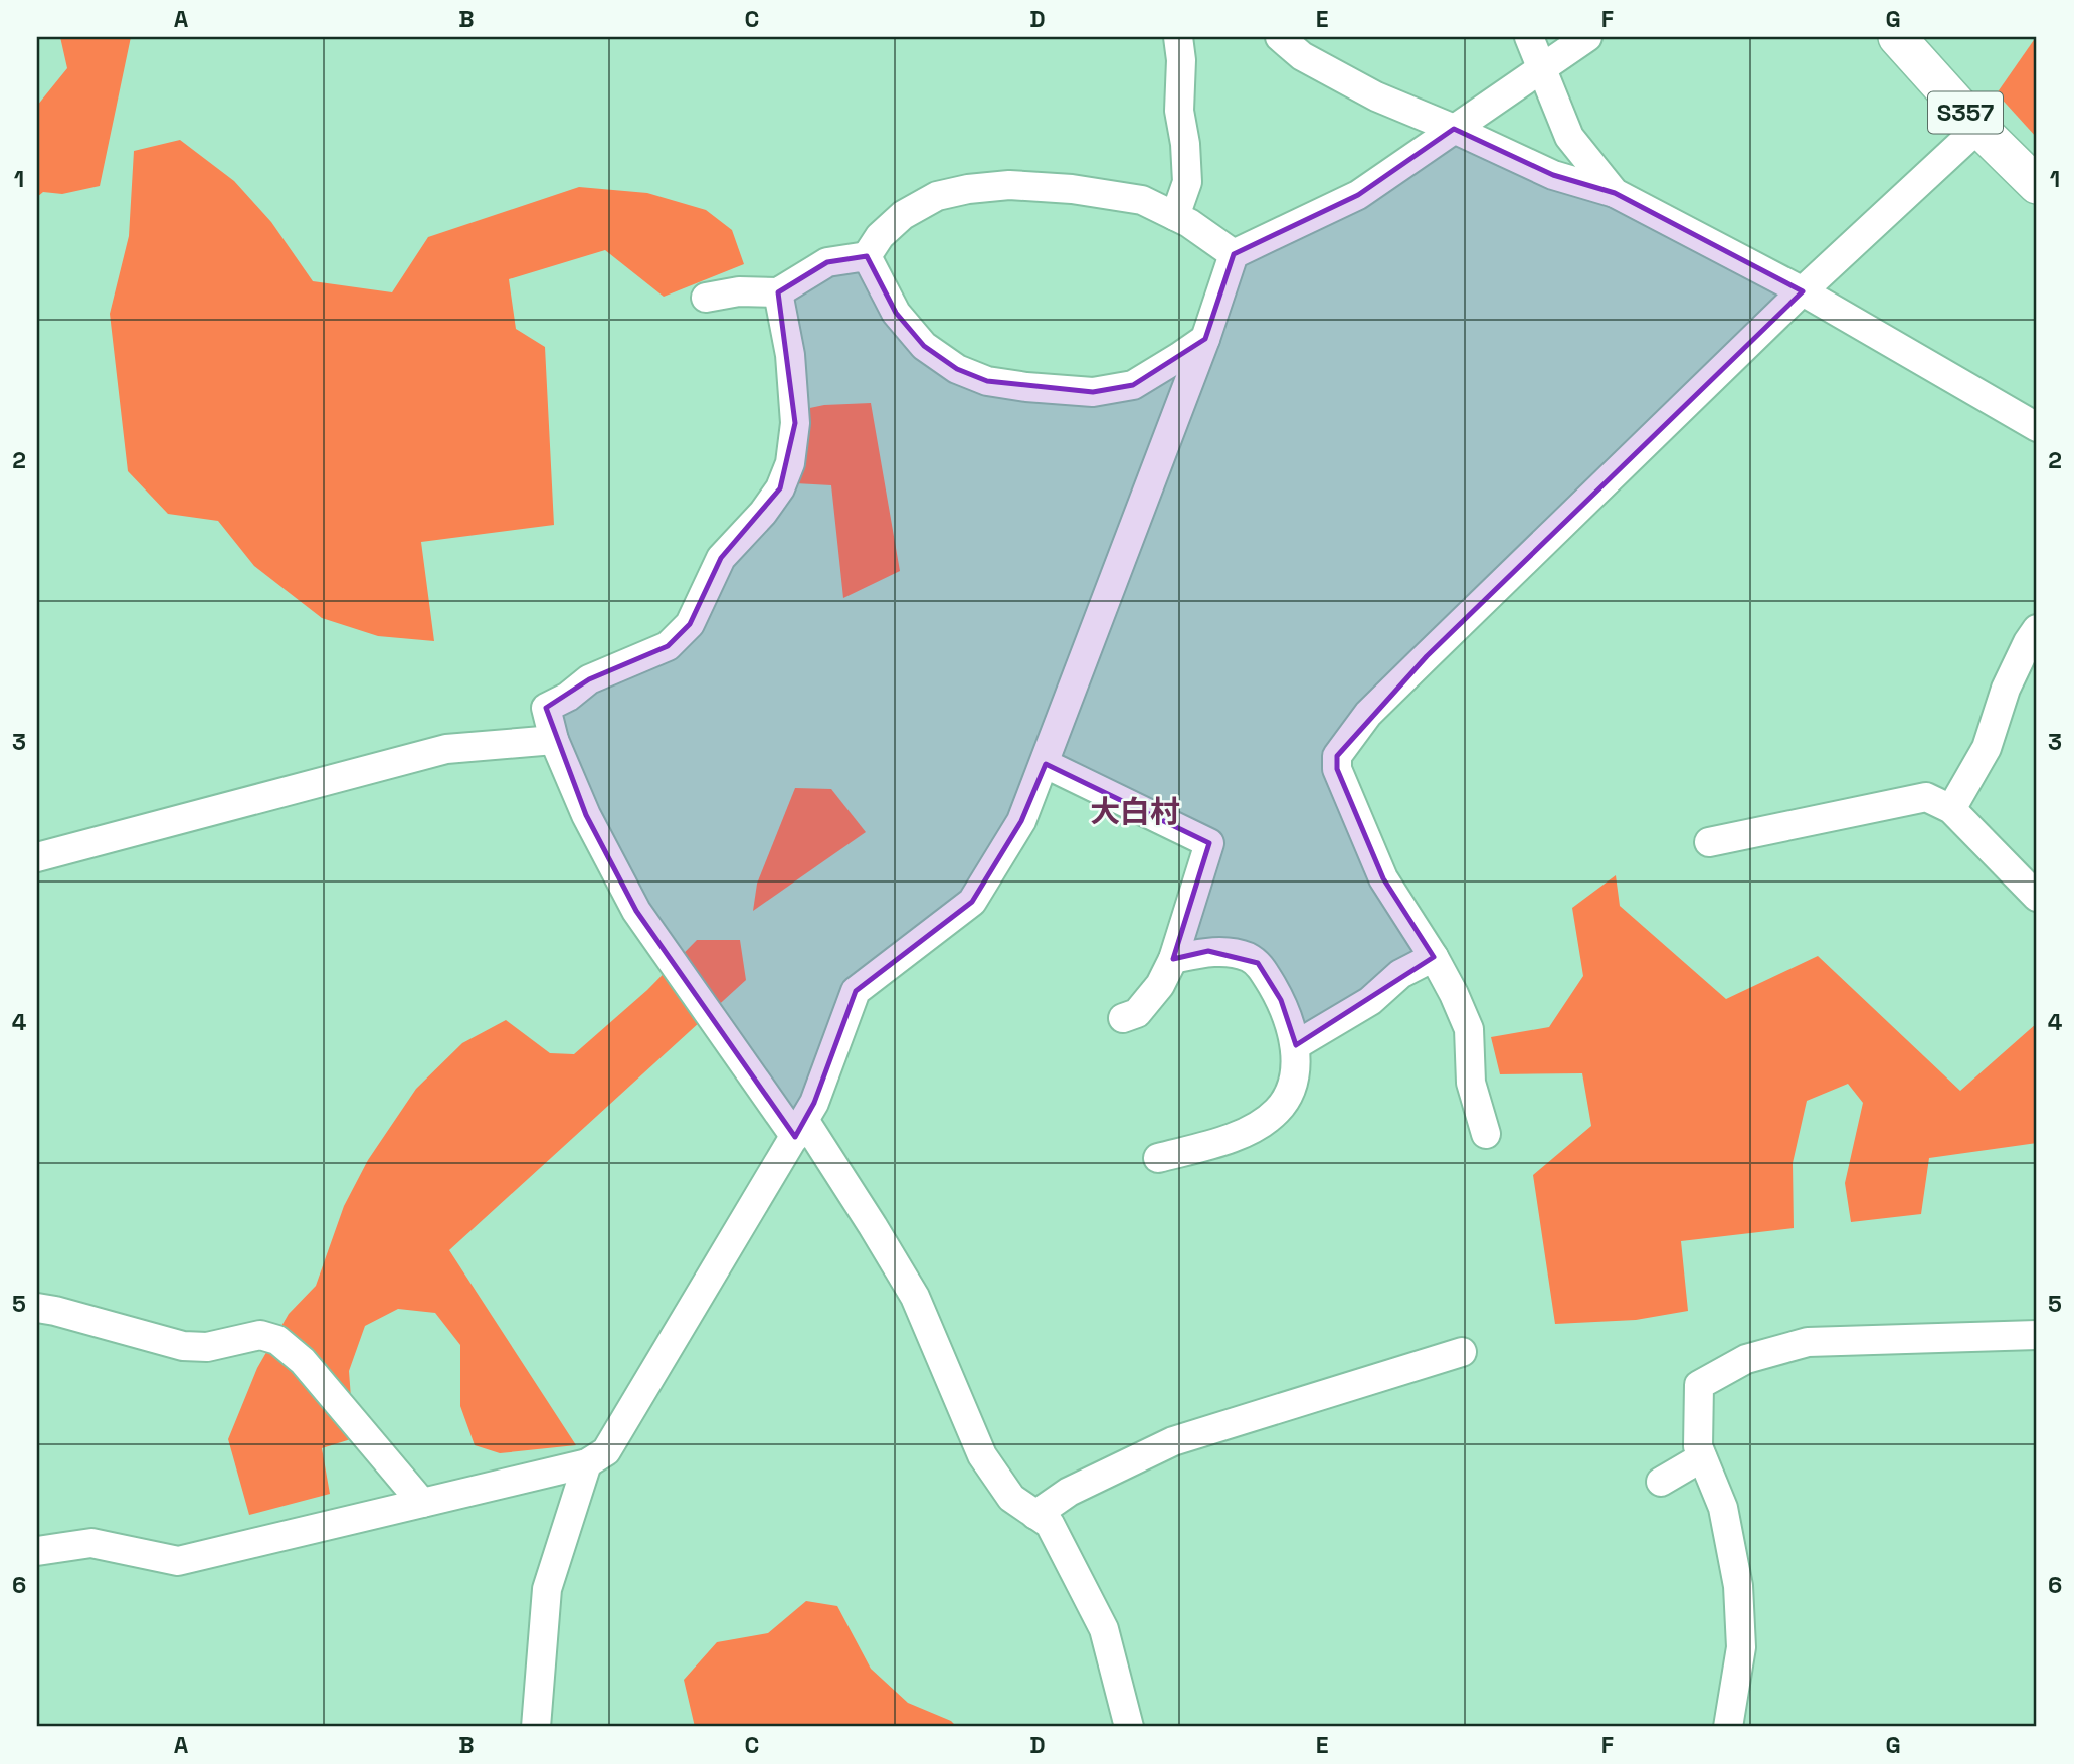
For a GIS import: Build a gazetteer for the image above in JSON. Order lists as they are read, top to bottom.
{
  "streets": {
    "main road": ["S357"]
  },
  "districts": ["大白村"],
  "grid": {
    "columns": [
      "A",
      "B",
      "C",
      "D",
      "E",
      "F",
      "G"
    ],
    "rows": [
      "1",
      "2",
      "3",
      "4",
      "5",
      "6"
    ]
  }
}
